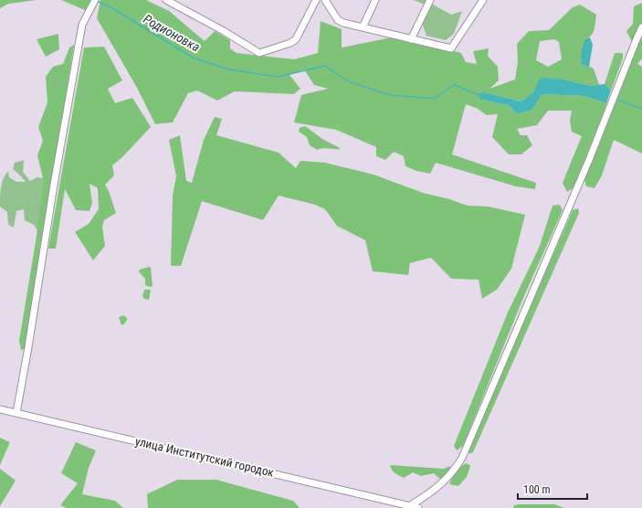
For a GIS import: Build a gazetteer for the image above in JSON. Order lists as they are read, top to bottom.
{
  "streets": {
    "street": ["улица Институтский городок"]
  },
  "water": ["Родионовка"],
  "scale_bar": "100 m"
}
